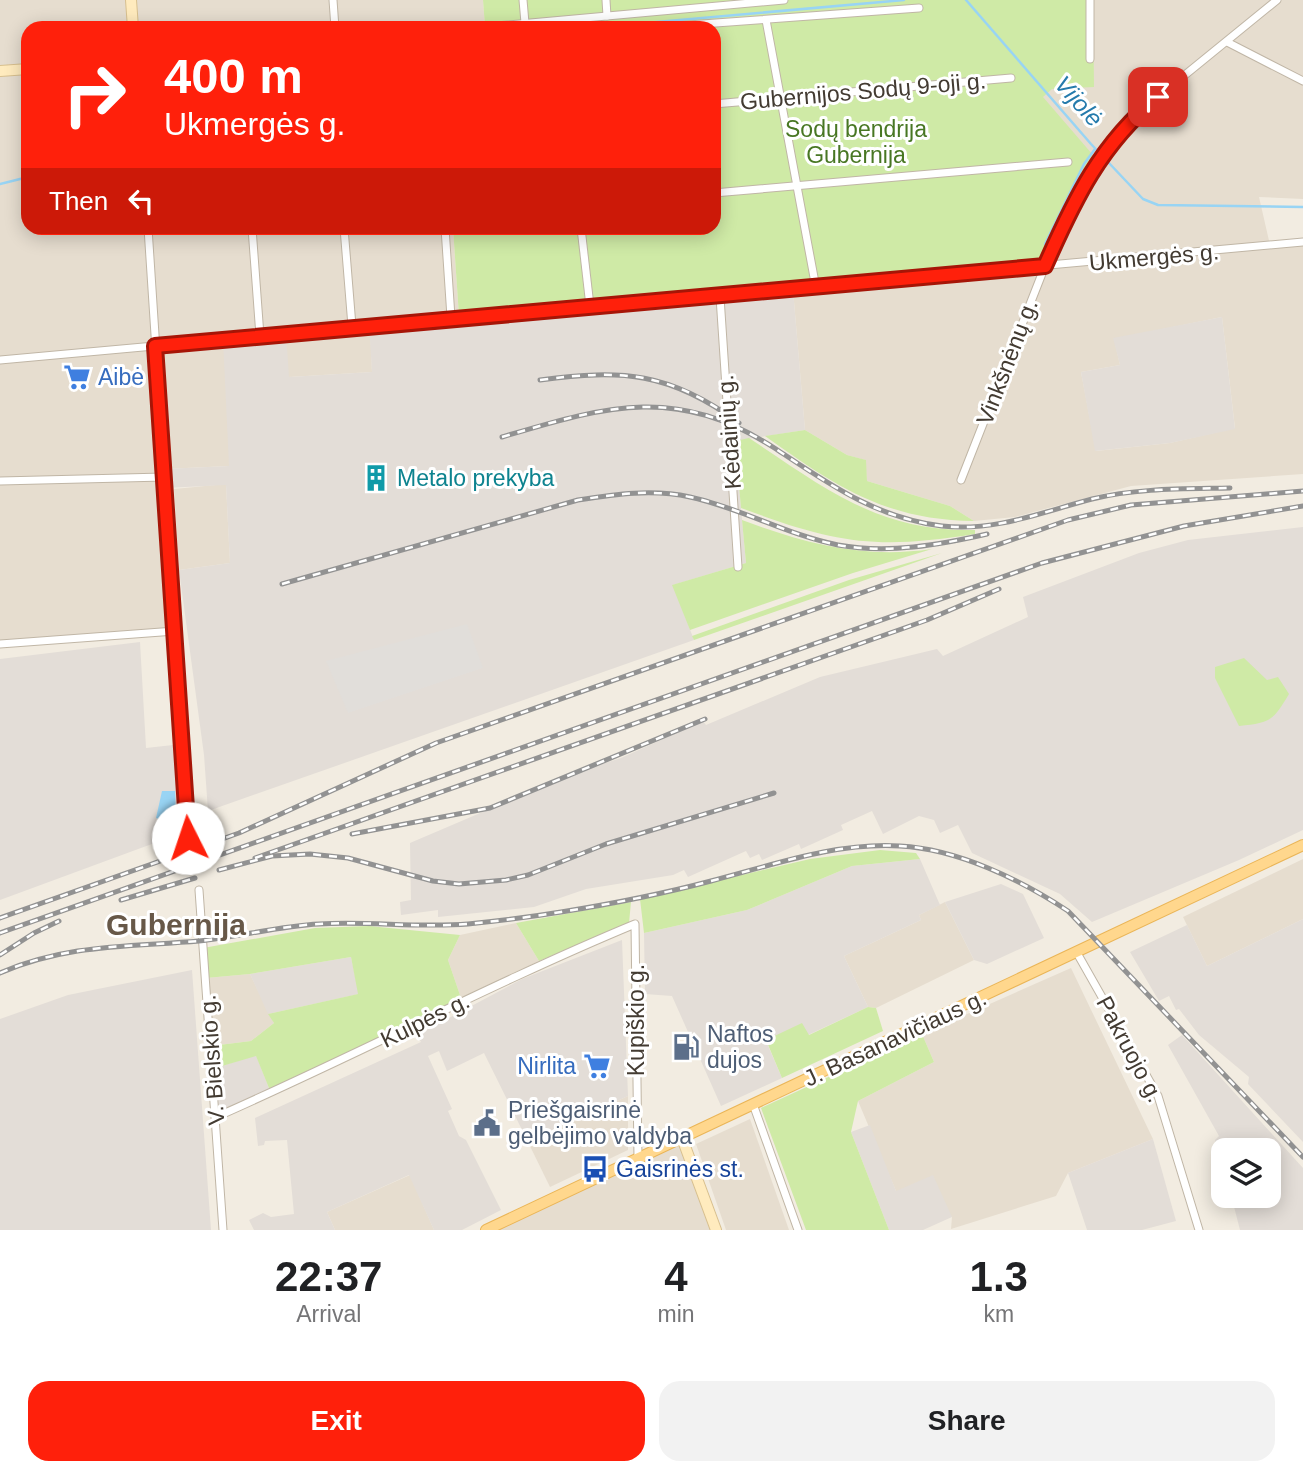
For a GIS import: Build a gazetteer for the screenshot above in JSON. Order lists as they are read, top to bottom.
{
  "streets": {
    "main road": ["J. Basanavičiaus g."],
    "street": [
      "Gubernijos Sodų 9-oji g.",
      "Ukmergės g.",
      "Vinkšnėnų g.",
      "Kėdainių g.",
      "Kulpės g.",
      "Kupiškio g.",
      "Pakruojo g.",
      "V. Bielskio g."
    ]
  },
  "crossings": [
    ["Ukmergės g.", "Vinkšnėnų g."],
    ["Ukmergės g.", "Kėdainių g."],
    ["Kulpės g.", "Kupiškio g."],
    ["Kulpės g.", "V. Bielskio g."],
    ["Kupiškio g.", "J. Basanavičiaus g."],
    ["J. Basanavičiaus g.", "Pakruojo g."]
  ],
  "districts": ["Gubernija"],
  "water": ["Vijolė"],
  "parks": ["Sodų bendrija Gubernija"],
  "places": {
    "supermarket": ["Aibė", "Nirlita"],
    "building": ["Metalo prekyba"],
    "fuel station": ["Naftos dujos"],
    "public building": ["Priešgaisrinė gelbėjimo valdyba"],
    "bus stop": ["Gaisrinės st."]
  },
  "page": {
    "turn": ["400 m", "Ukmergės g."],
    "then": "Then",
    "eta": [
      "22:37",
      "Arrival",
      "4",
      "min",
      "1.3",
      "km"
    ],
    "buttons": ["Exit", "Share"]
  }
}
